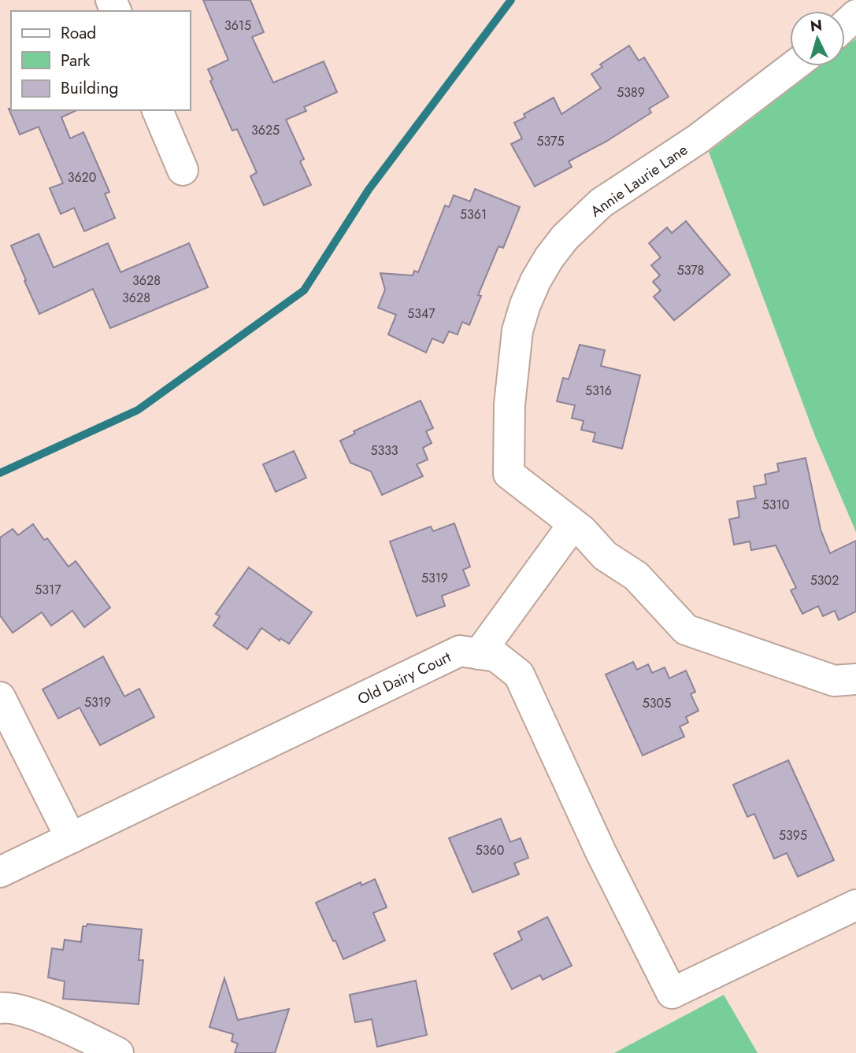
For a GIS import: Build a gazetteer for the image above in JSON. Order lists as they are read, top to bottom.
{
  "streets": {
    "street": ["Annie Laurie Lane", "Old Dairy Court"]
  },
  "house_numbers": [
    "3615",
    "5389",
    "3625",
    "5375",
    "3620",
    "5361",
    "5378",
    "3628",
    "3628",
    "5347",
    "5316",
    "5333",
    "5310",
    "5319",
    "5302",
    "5317",
    "5319",
    "5305",
    "5395",
    "5360"
  ],
  "legend": ["Road", "Park", "Building"],
  "north": "top"
}
